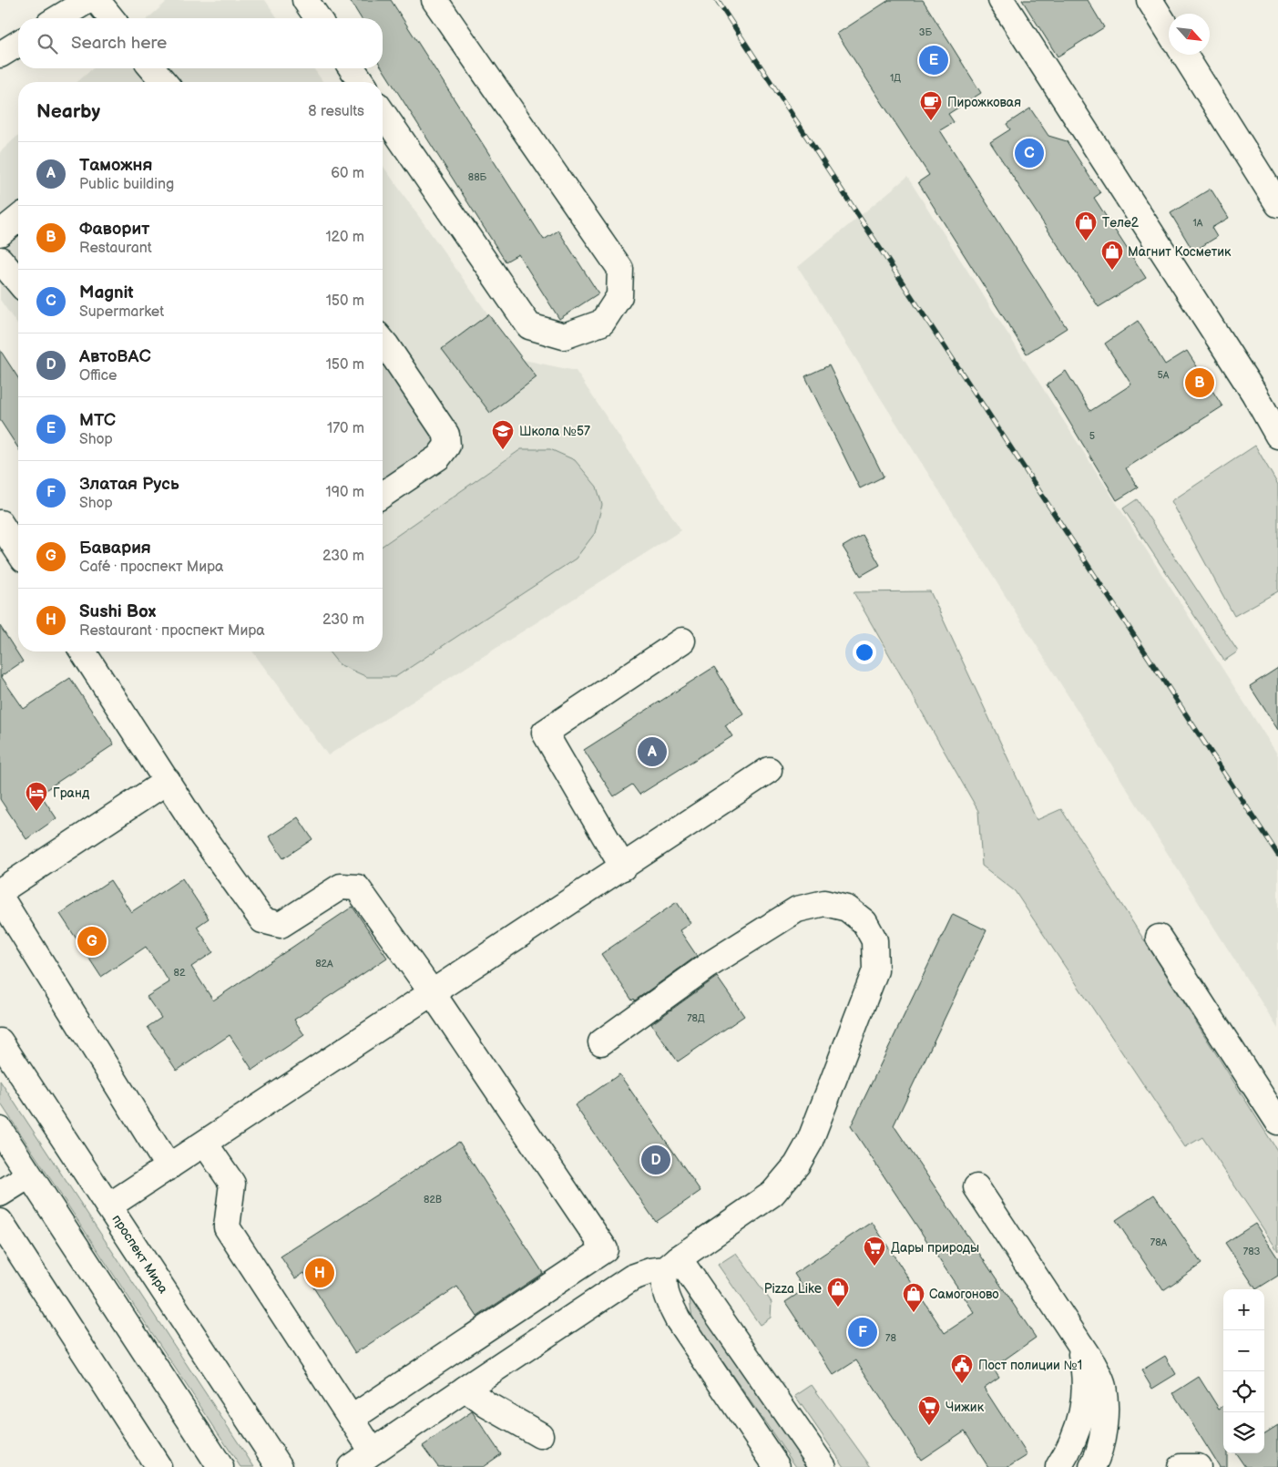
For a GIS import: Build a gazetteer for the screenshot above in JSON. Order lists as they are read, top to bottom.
{
  "streets": {
    "main road": ["проспект Мира"]
  },
  "places": {
    "cafe": ["Пирожковая"],
    "shop": [
      "Теле2",
      "Магнит Косметик",
      "Pizza Like",
      "Самогоново"
    ],
    "school or university": ["Школа №57"],
    "hotel": ["Гранд"],
    "supermarket": ["Дары природы", "Чижик"],
    "public building": ["Пост полиции №1"]
  },
  "house_numbers": [
    "3Б",
    "1Д",
    "88Б",
    "1А",
    "5А",
    "5",
    "82А",
    "82",
    "78Д",
    "82В",
    "78А",
    "78З",
    "78"
  ],
  "north": "bottom right",
  "page": {
    "search": "Search here",
    "pins": [
      "E",
      "C",
      "B",
      "A",
      "G",
      "D",
      "H",
      "F"
    ],
    "heading": ["Nearby", "8 results"],
    "list": [
      {
        "mark": "A",
        "name": "Таможня",
        "note": "Public building",
        "value": "60 m"
      },
      {
        "mark": "B",
        "name": "Фаворит",
        "note": "Restaurant",
        "value": "120 m"
      },
      {
        "mark": "C",
        "name": "Magnit",
        "note": "Supermarket",
        "value": "150 m"
      },
      {
        "mark": "D",
        "name": "АвтоВАС",
        "note": "Office",
        "value": "150 m"
      },
      {
        "mark": "E",
        "name": "МТС",
        "note": "Shop",
        "value": "170 m"
      },
      {
        "mark": "F",
        "name": "Златая Русь",
        "note": "Shop",
        "value": "190 m"
      },
      {
        "mark": "G",
        "name": "Бавария",
        "note": "Café · проспект Мира",
        "value": "230 m"
      },
      {
        "mark": "H",
        "name": "Sushi Box",
        "note": "Restaurant · проспект Мира",
        "value": "230 m"
      }
    ],
    "map_buttons": ["+", "−"]
  }
}
